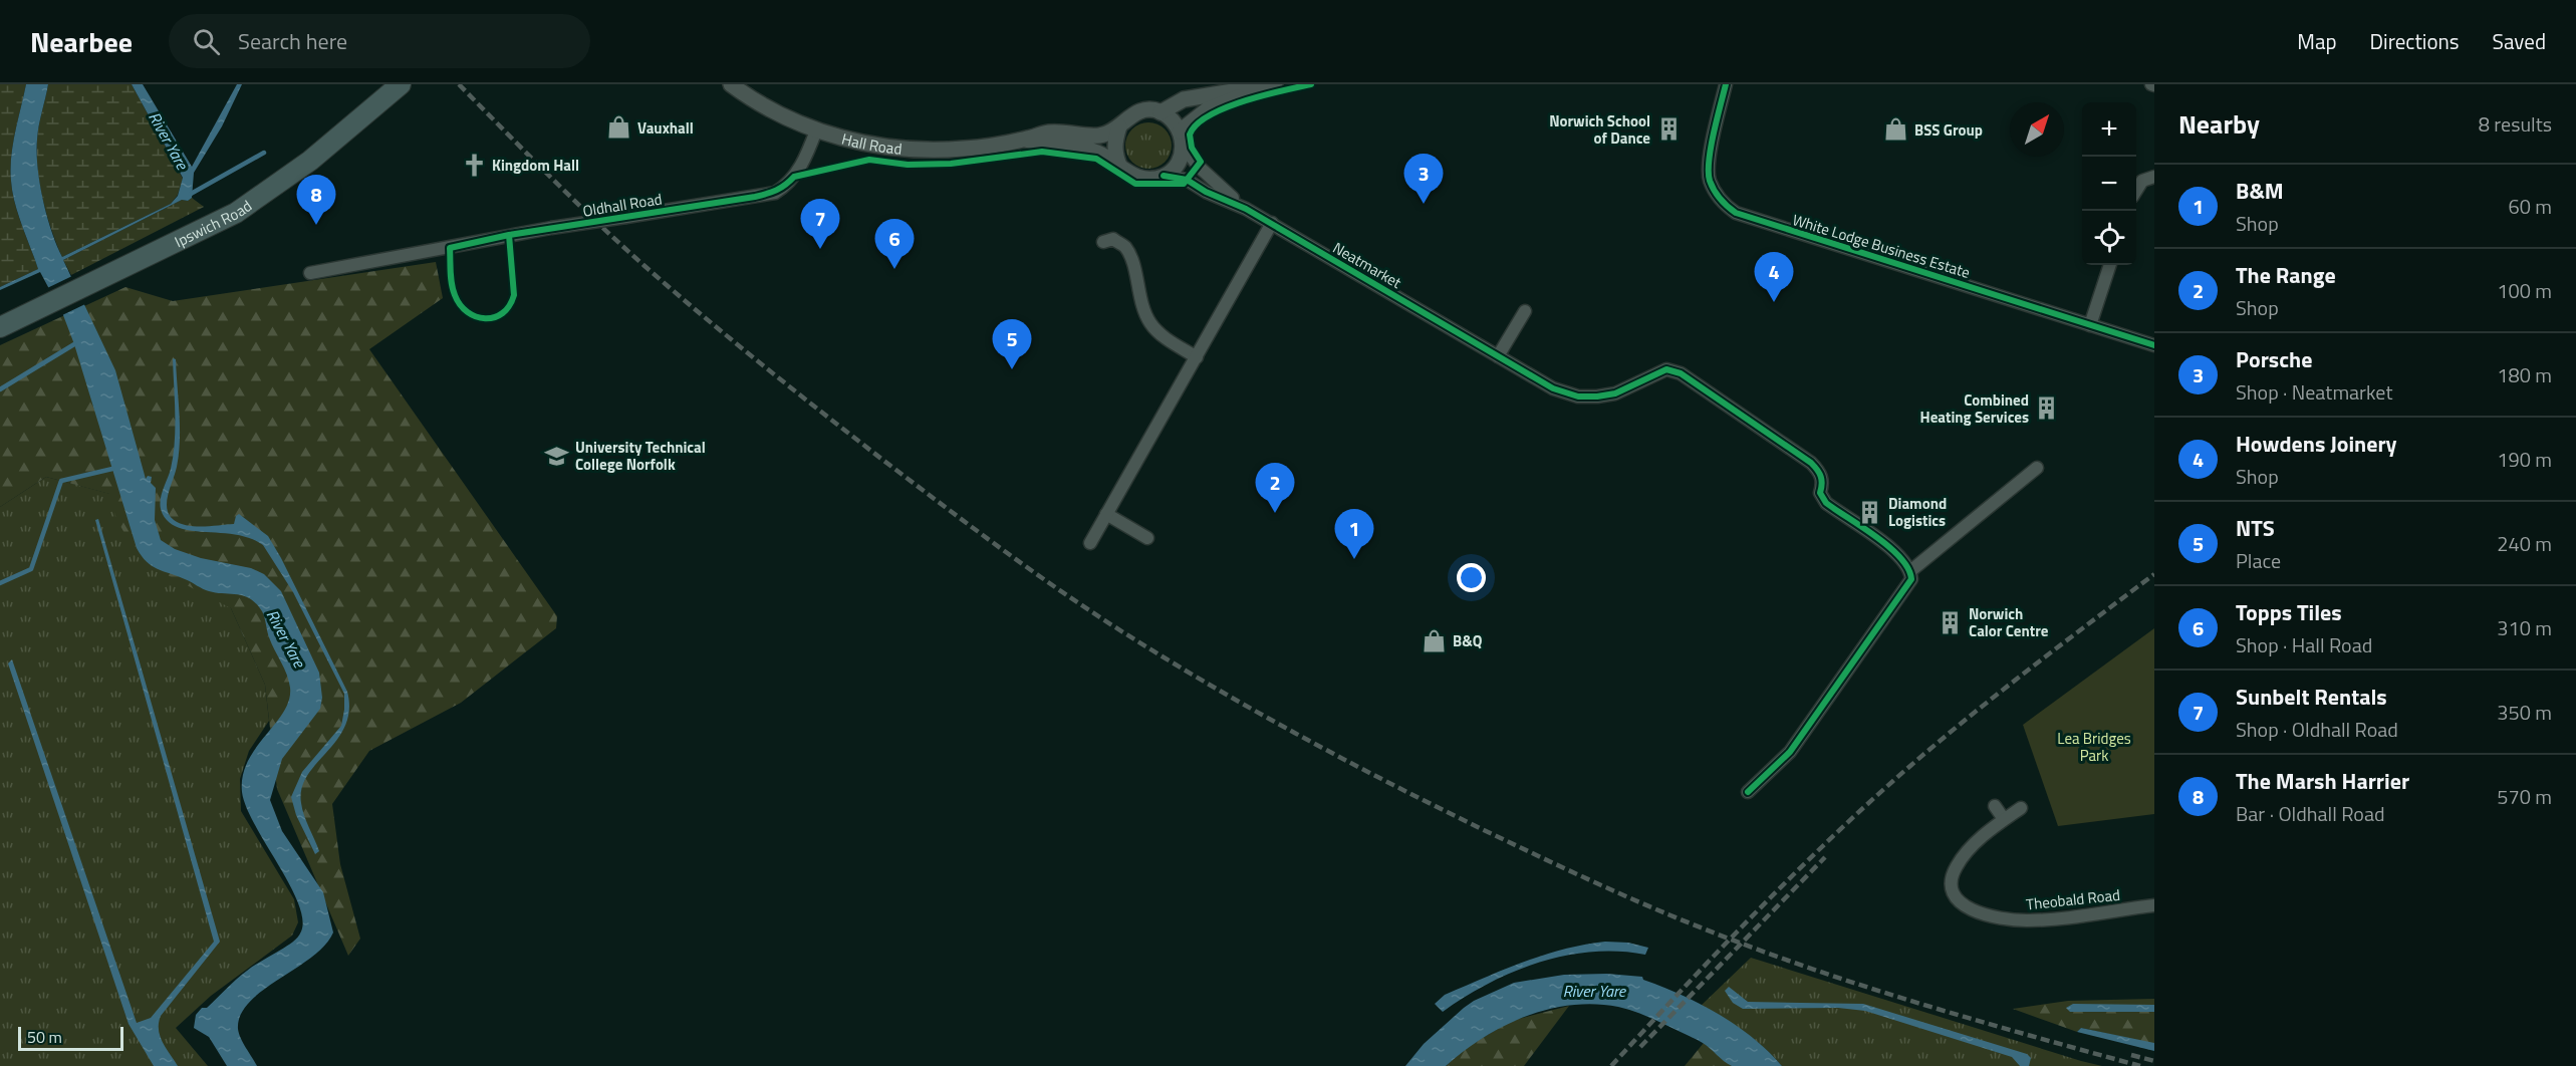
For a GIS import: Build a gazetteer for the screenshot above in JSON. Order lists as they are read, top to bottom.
{
  "streets": {
    "highway": ["Ipswich Road"],
    "street": [
      "Hall Road",
      "Oldhall Road",
      "White Lodge Business Estate",
      "Neatmarket",
      "Theobald Road"
    ]
  },
  "crossings": [
    ["Hall Road", "Oldhall Road"],
    ["Hall Road", "Neatmarket"]
  ],
  "water": ["River Yare"],
  "parks": ["Lea Bridges Park"],
  "places": {
    "shop": ["Vauxhall", "BSS Group", "B&Q"],
    "building": [
      "Norwich School of Dance",
      "Combined Heating Services",
      "Diamond Logistics",
      "Norwich Calor Centre"
    ],
    "church": ["Kingdom Hall"],
    "school or university": ["University Technical College Norfolk"]
  },
  "scale_bar": "50 m",
  "north": "top right",
  "page": {
    "header": "Nearbee",
    "search": "Search here",
    "nav": ["Map", "Directions", "Saved"],
    "heading": ["Nearby", "8 results"],
    "map_buttons": ["+", "−"],
    "pins": [
      "3",
      "8",
      "7",
      "6",
      "4",
      "5",
      "2",
      "1"
    ],
    "list": [
      {
        "mark": "1",
        "name": "B&M",
        "note": "Shop",
        "value": "60 m"
      },
      {
        "mark": "2",
        "name": "The Range",
        "note": "Shop",
        "value": "100 m"
      },
      {
        "mark": "3",
        "name": "Porsche",
        "note": "Shop · Neatmarket",
        "value": "180 m"
      },
      {
        "mark": "4",
        "name": "Howdens Joinery",
        "note": "Shop",
        "value": "190 m"
      },
      {
        "mark": "5",
        "name": "NTS",
        "note": "Place",
        "value": "240 m"
      },
      {
        "mark": "6",
        "name": "Topps Tiles",
        "note": "Shop · Hall Road",
        "value": "310 m"
      },
      {
        "mark": "7",
        "name": "Sunbelt Rentals",
        "note": "Shop · Oldhall Road",
        "value": "350 m"
      },
      {
        "mark": "8",
        "name": "The Marsh Harrier",
        "note": "Bar · Oldhall Road",
        "value": "570 m"
      }
    ],
    "scale": "50 m"
  }
}
